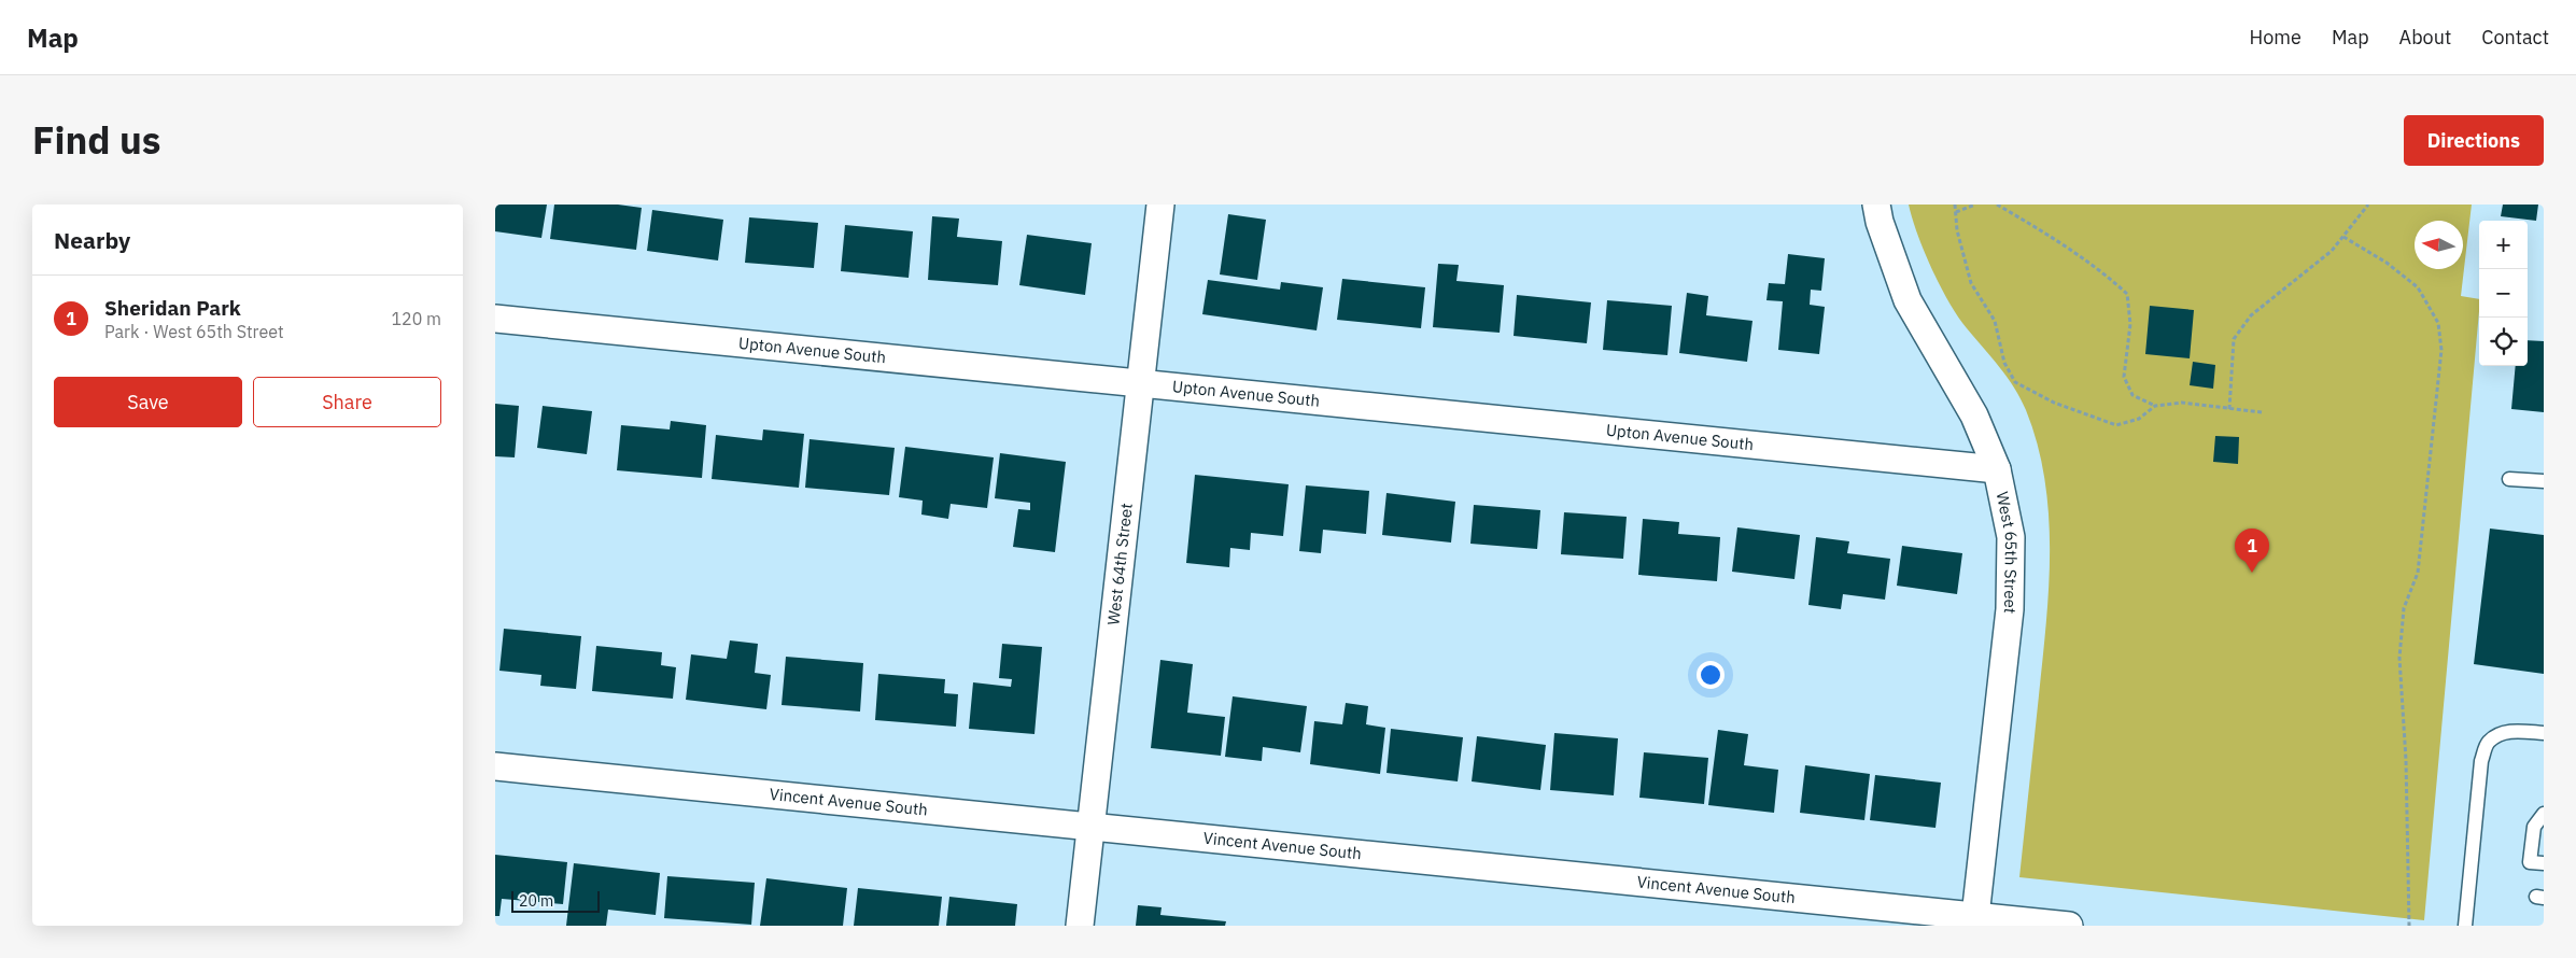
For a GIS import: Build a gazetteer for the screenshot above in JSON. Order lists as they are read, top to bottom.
{
  "streets": {
    "street": [
      "Upton Avenue South",
      "West 65th Street",
      "West 64th Street",
      "Vincent Avenue South"
    ]
  },
  "crossings": [
    ["Upton Avenue South", "West 65th Street"],
    ["Upton Avenue South", "West 64th Street"],
    ["West 65th Street", "Vincent Avenue South"],
    ["West 64th Street", "Vincent Avenue South"]
  ],
  "scale_bar": "20 m",
  "north": "left",
  "page": {
    "header": "Map",
    "nav": [
      "Home",
      "Map",
      "About",
      "Contact"
    ],
    "title": "Find us",
    "buttons": [
      "Directions",
      ["Save", "Share"]
    ],
    "heading": "Nearby",
    "map_buttons": ["+", "−"],
    "list": [
      {
        "mark": "1",
        "name": "Sheridan Park",
        "note": "Park · West 65th Street",
        "value": "120 m"
      }
    ],
    "pins": "1",
    "scale": "20 m"
  }
}
